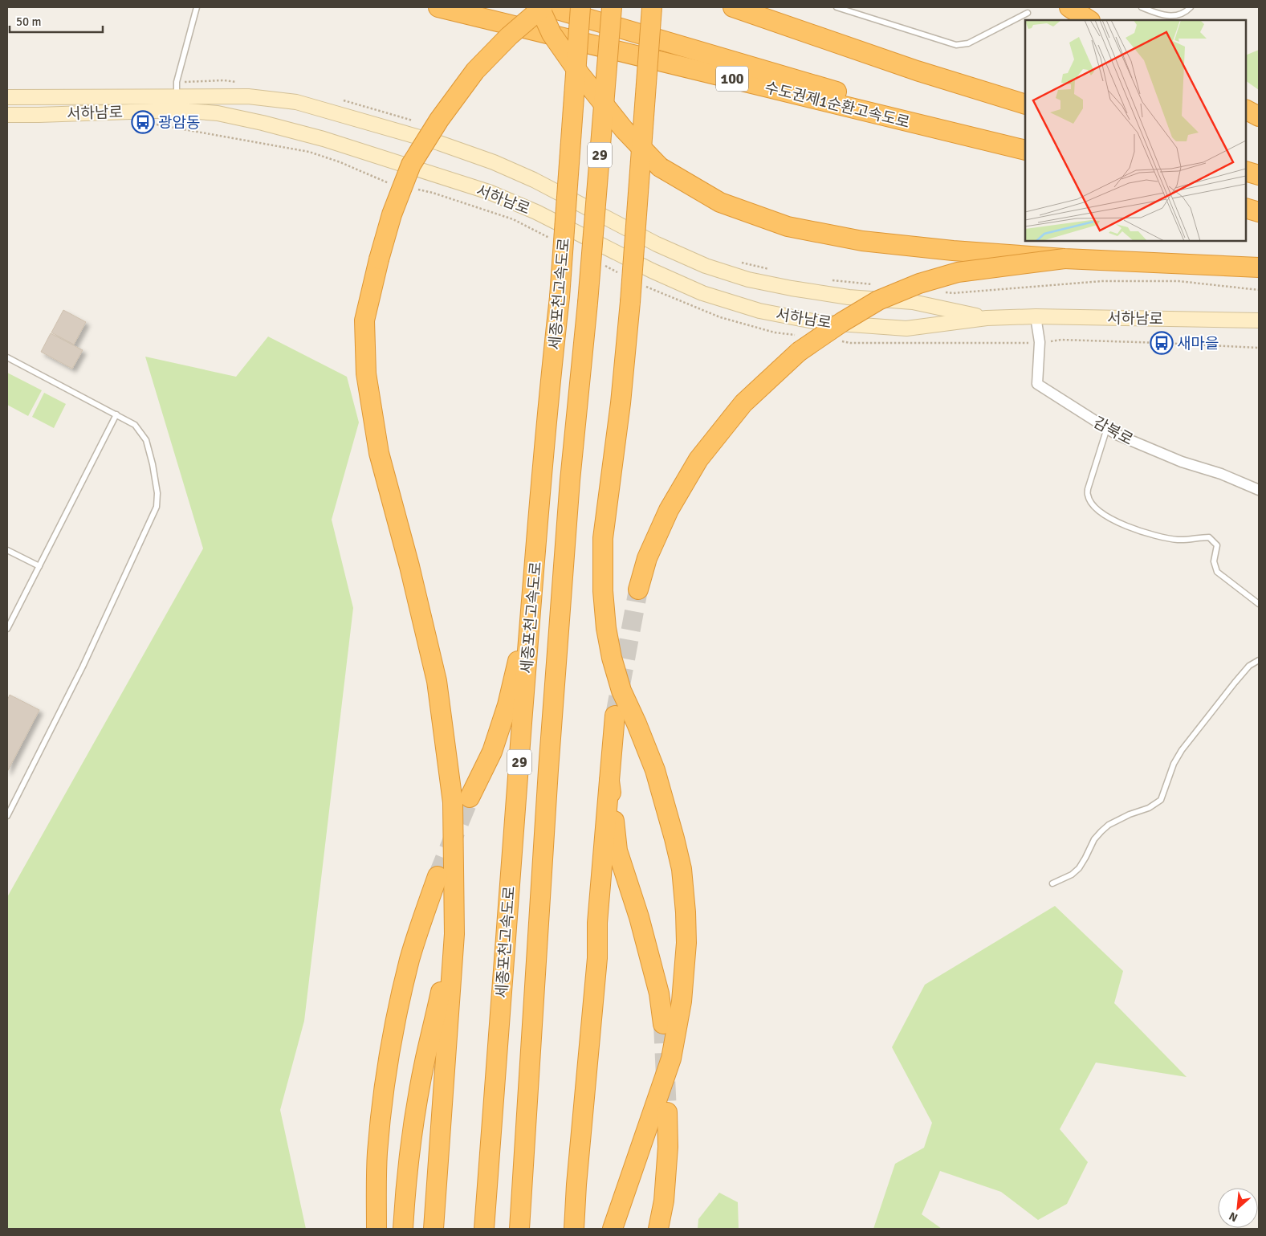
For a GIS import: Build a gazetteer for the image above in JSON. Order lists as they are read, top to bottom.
{
  "streets": {
    "highway": [
      "100",
      "수도권제1순환고속도로",
      "29",
      "세종포천고속도로"
    ],
    "main road": ["서하남로"],
    "street": ["감북로"]
  },
  "crossings": [
    ["서하남로", "감북로"]
  ],
  "places": {
    "bus stop": ["광암동", "새마을"]
  },
  "scale_bar": "50 m",
  "north": "bottom left"
}
